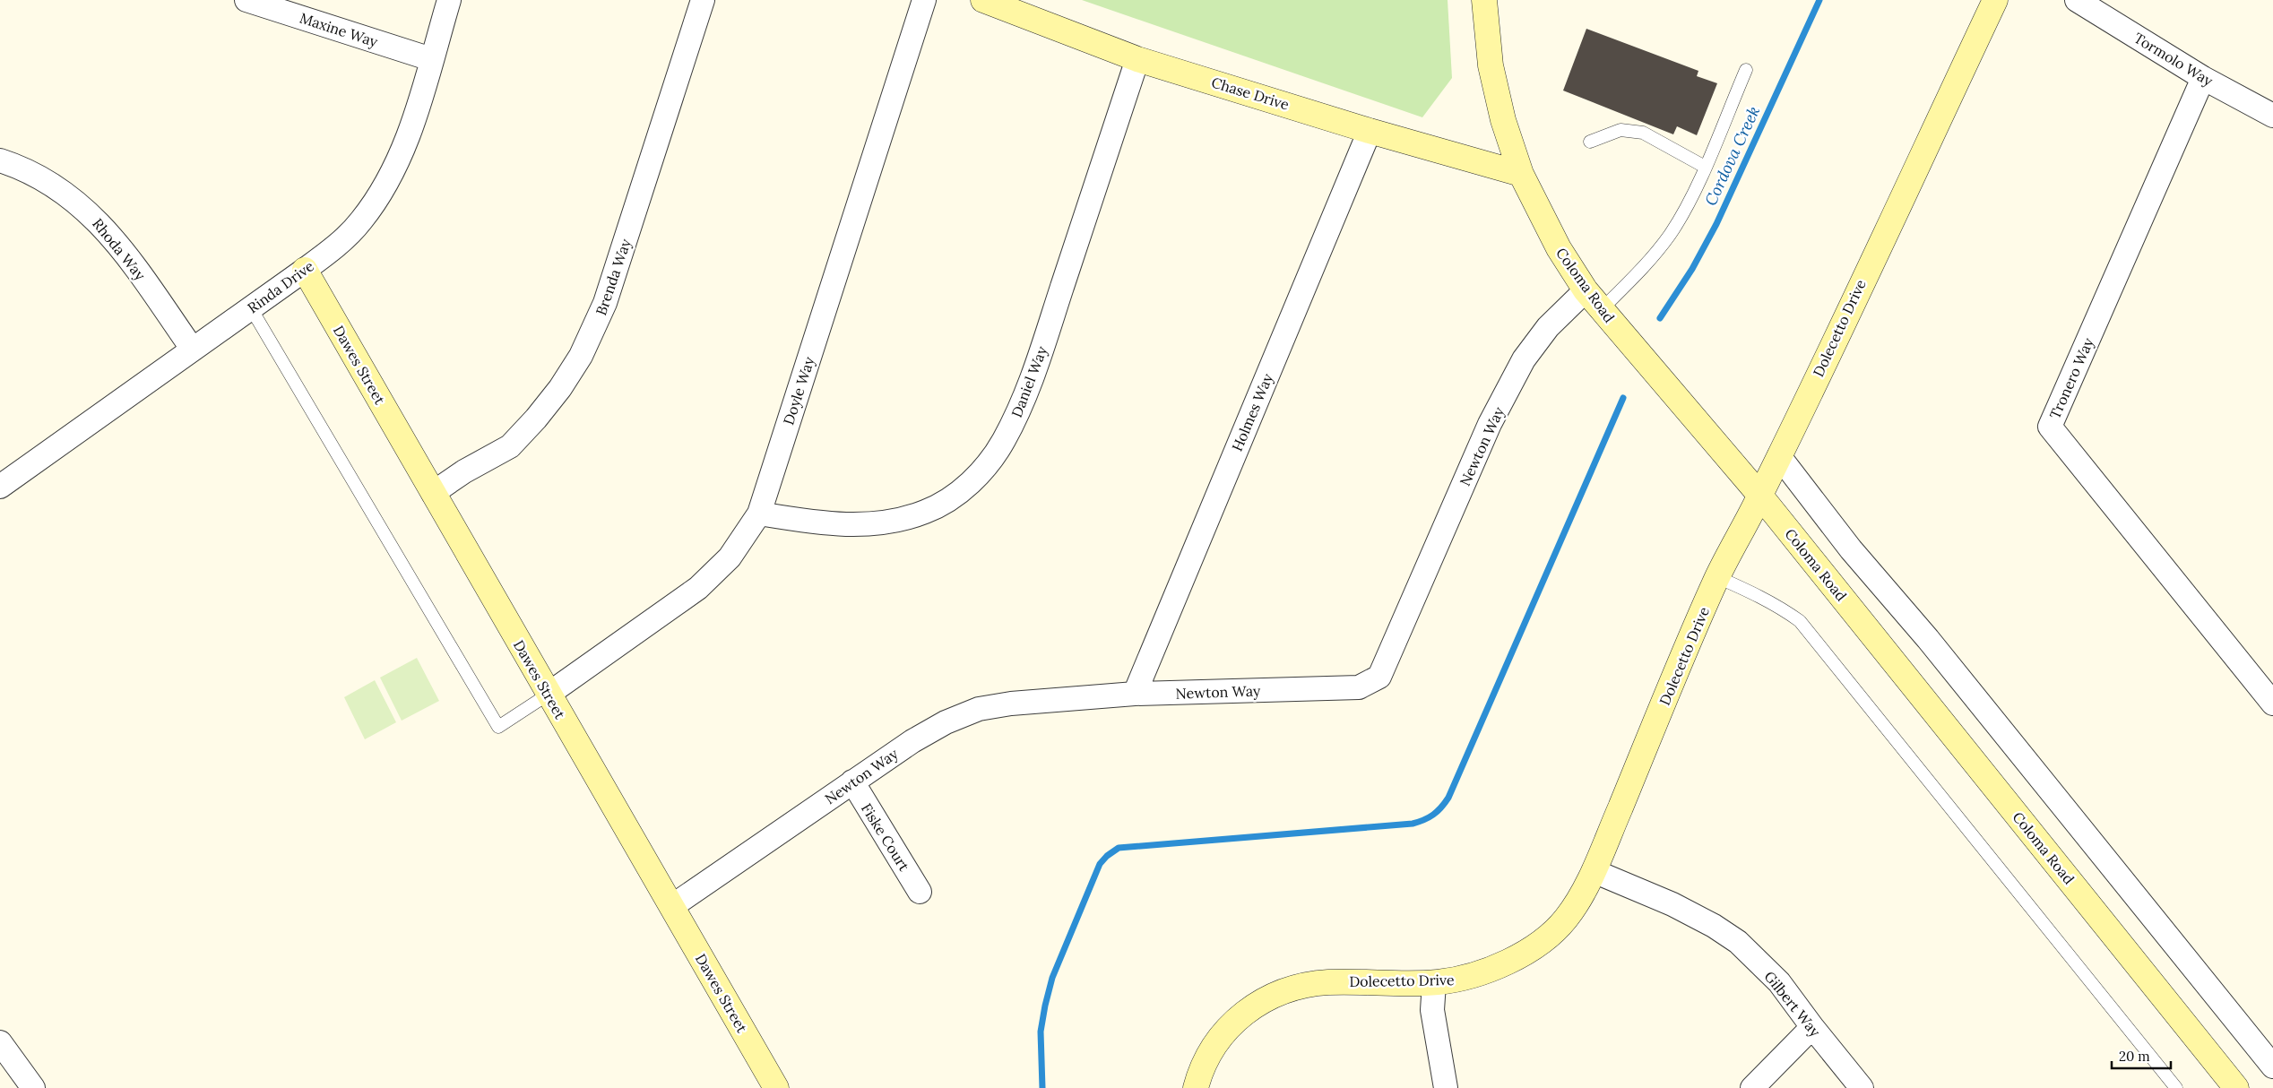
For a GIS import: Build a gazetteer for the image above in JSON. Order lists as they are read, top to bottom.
{
  "streets": {
    "street": [
      "Maxine Way",
      "Tormolo Way",
      "Chase Drive",
      "Rhoda Way",
      "Brenda Way",
      "Coloma Road",
      "Rinda Drive",
      "Dolecetto Drive",
      "Dawes Street",
      "Tronero Way",
      "Daniel Way",
      "Doyle Way",
      "Holmes Way",
      "Newton Way",
      "Fiske Court",
      "Gilbert Way"
    ]
  },
  "crossings": [
    ["Maxine Way", "Rinda Drive"],
    ["Tormolo Way", "Tronero Way"],
    ["Chase Drive", "Coloma Road"],
    ["Chase Drive", "Daniel Way"],
    ["Chase Drive", "Holmes Way"],
    ["Rhoda Way", "Rinda Drive"],
    ["Brenda Way", "Dawes Street"],
    ["Coloma Road", "Dolecetto Drive"],
    ["Coloma Road", "Newton Way"],
    ["Rinda Drive", "Dawes Street"],
    ["Dolecetto Drive", "Gilbert Way"],
    ["Dawes Street", "Doyle Way"],
    ["Dawes Street", "Newton Way"],
    ["Daniel Way", "Doyle Way"],
    ["Holmes Way", "Newton Way"],
    ["Newton Way", "Fiske Court"]
  ],
  "water": ["Cordova Creek"],
  "scale_bar": "20 m"
}
